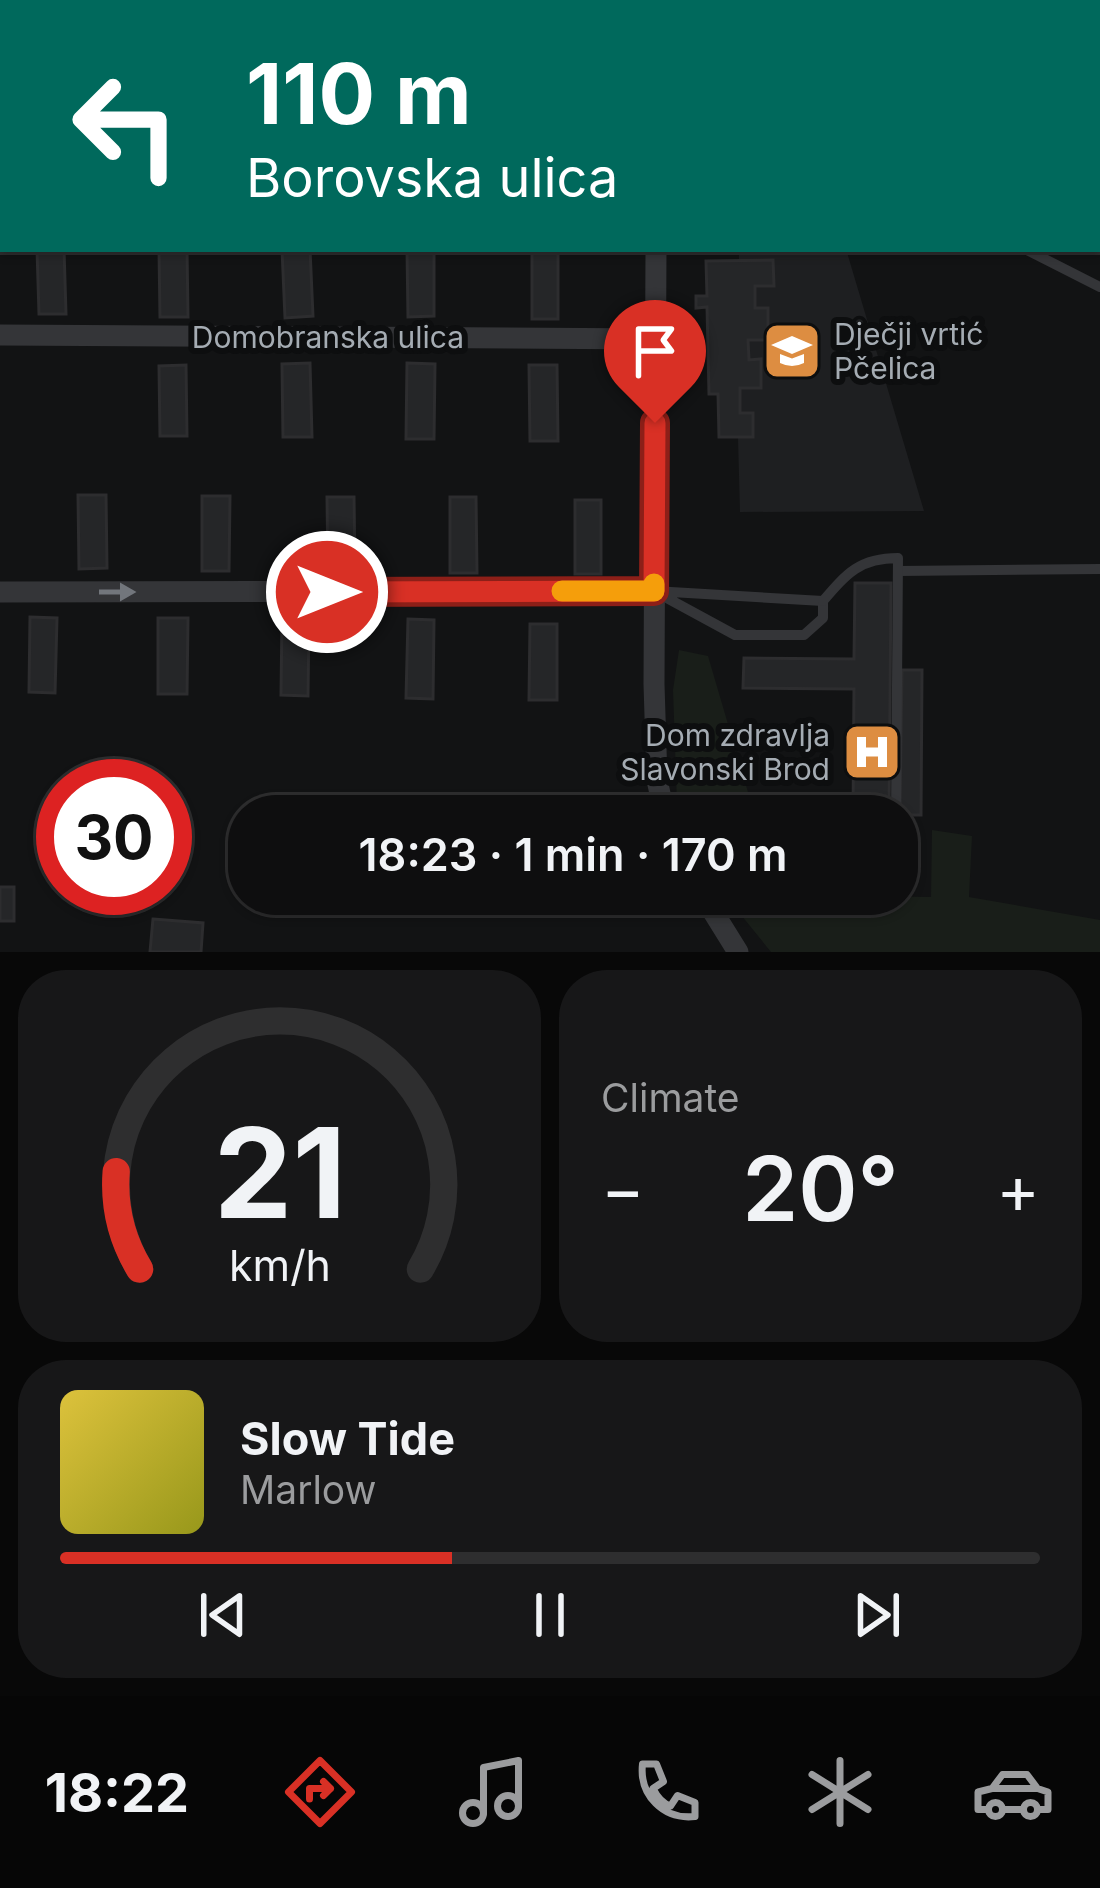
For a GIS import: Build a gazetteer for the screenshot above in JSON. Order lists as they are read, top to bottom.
{
  "streets": {
    "street": ["Domobranska ulica"]
  },
  "places": {
    "school or university": ["Dječji vrtić Pčelica"],
    "hospital": ["Dom zdravlja Slavonski Brod"]
  },
  "page": {
    "turn": ["110 m", "Borovska ulica"],
    "limit": "30",
    "trip": "18:23 · 1 min · 170 m",
    "tile": "Climate",
    "heat": ["−", "20°", "+"],
    "song": ["Slow Tide", "Marlow"],
    "tabs": "18:22",
    "gauge": ["21", "km/h"]
  }
}
